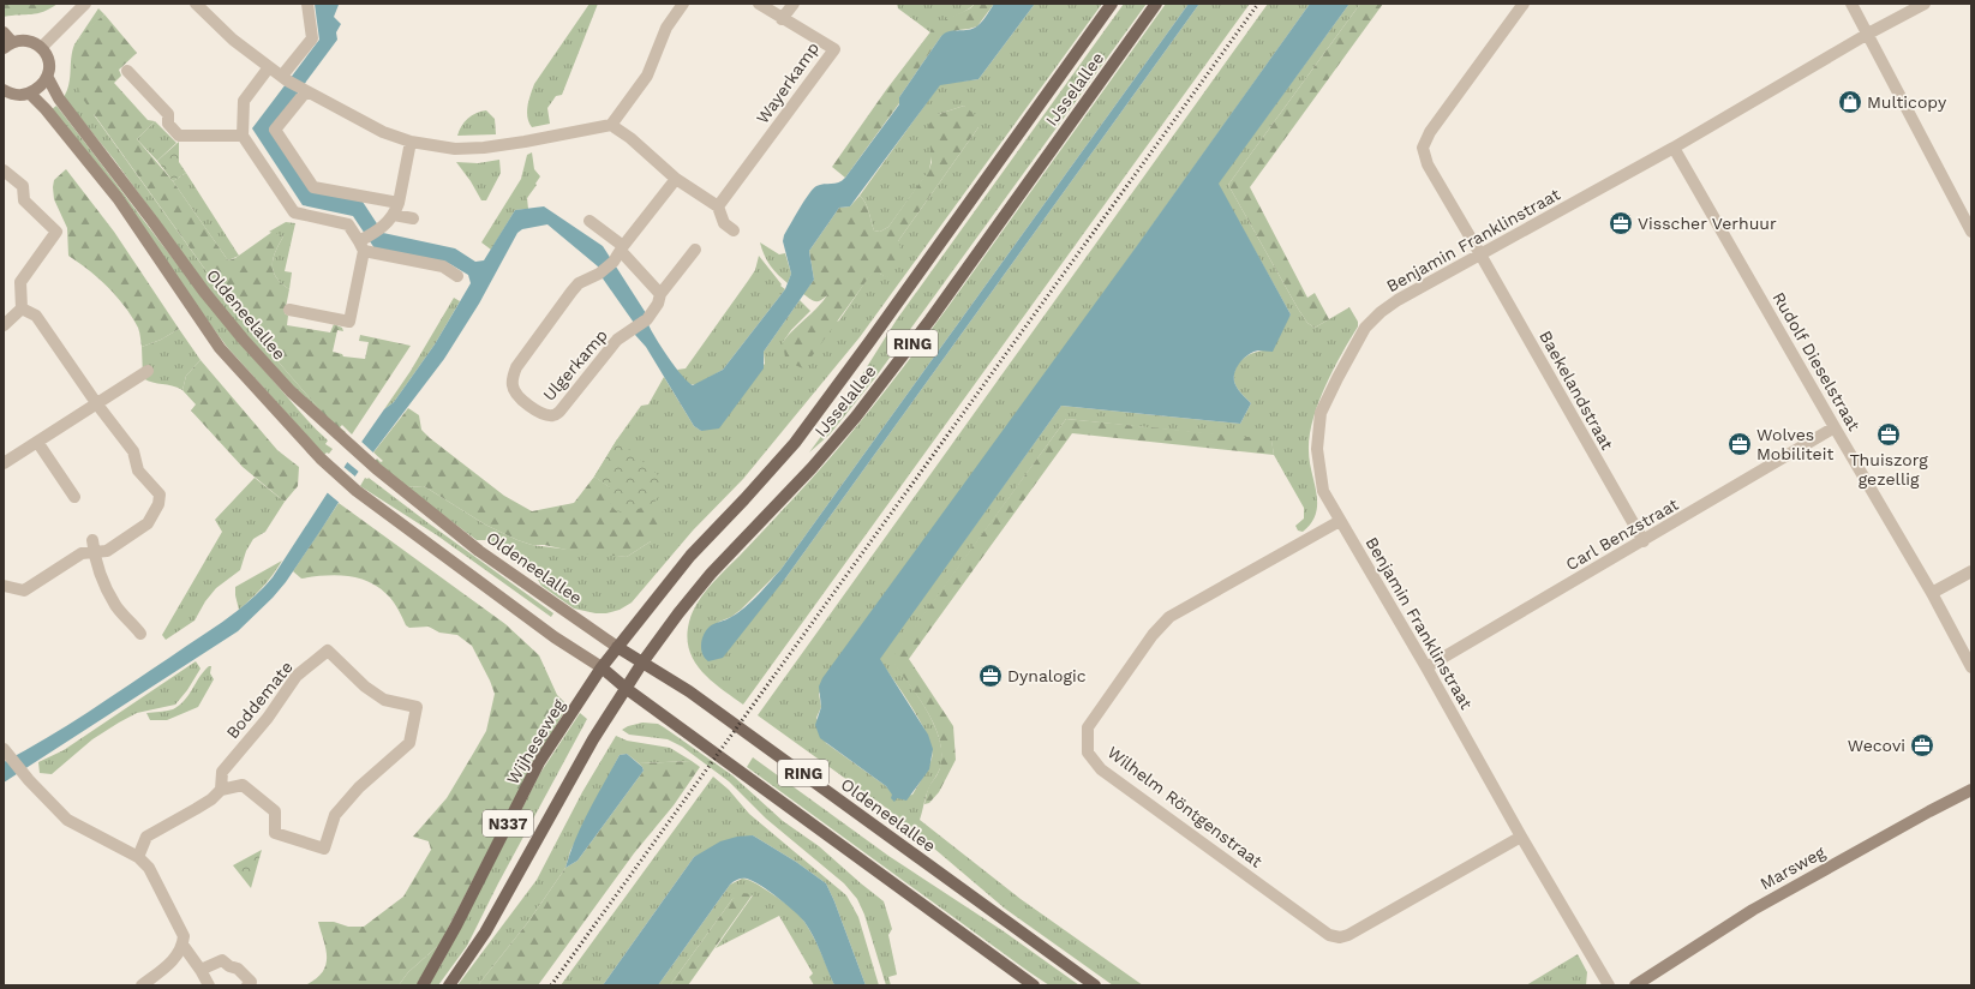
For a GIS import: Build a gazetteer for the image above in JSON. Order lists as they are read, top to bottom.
{
  "streets": {
    "main road": [
      "IJsselallee",
      "Oldeneelallee",
      "RING",
      "Wijheseweg",
      "N337",
      "Marsweg"
    ],
    "street": [
      "Wayerkamp",
      "Benjamin Franklinstraat",
      "Rudolf Dieselstraat",
      "Ulgerkamp",
      "Baekelandstraat",
      "Carl Benzstraat",
      "Boddemate",
      "Wilhelm Röntgenstraat"
    ]
  },
  "crossings": [
    ["IJsselallee", "Oldeneelallee"],
    ["IJsselallee", "Wijheseweg"],
    ["IJsselallee", "N337"],
    ["Benjamin Franklinstraat", "Rudolf Dieselstraat"],
    ["Benjamin Franklinstraat", "Baekelandstraat"],
    ["Benjamin Franklinstraat", "Carl Benzstraat"],
    ["Benjamin Franklinstraat", "Wilhelm Röntgenstraat"],
    ["Oldeneelallee", "Wijheseweg"],
    ["Oldeneelallee", "N337"],
    ["Rudolf Dieselstraat", "Carl Benzstraat"],
    ["Baekelandstraat", "Carl Benzstraat"]
  ],
  "places": {
    "shop": ["Multicopy"],
    "office": [
      "Visscher Verhuur",
      "Thuiszorg gezellig",
      "Wolves Mobiliteit",
      "Dynalogic",
      "Wecovi"
    ]
  }
}
